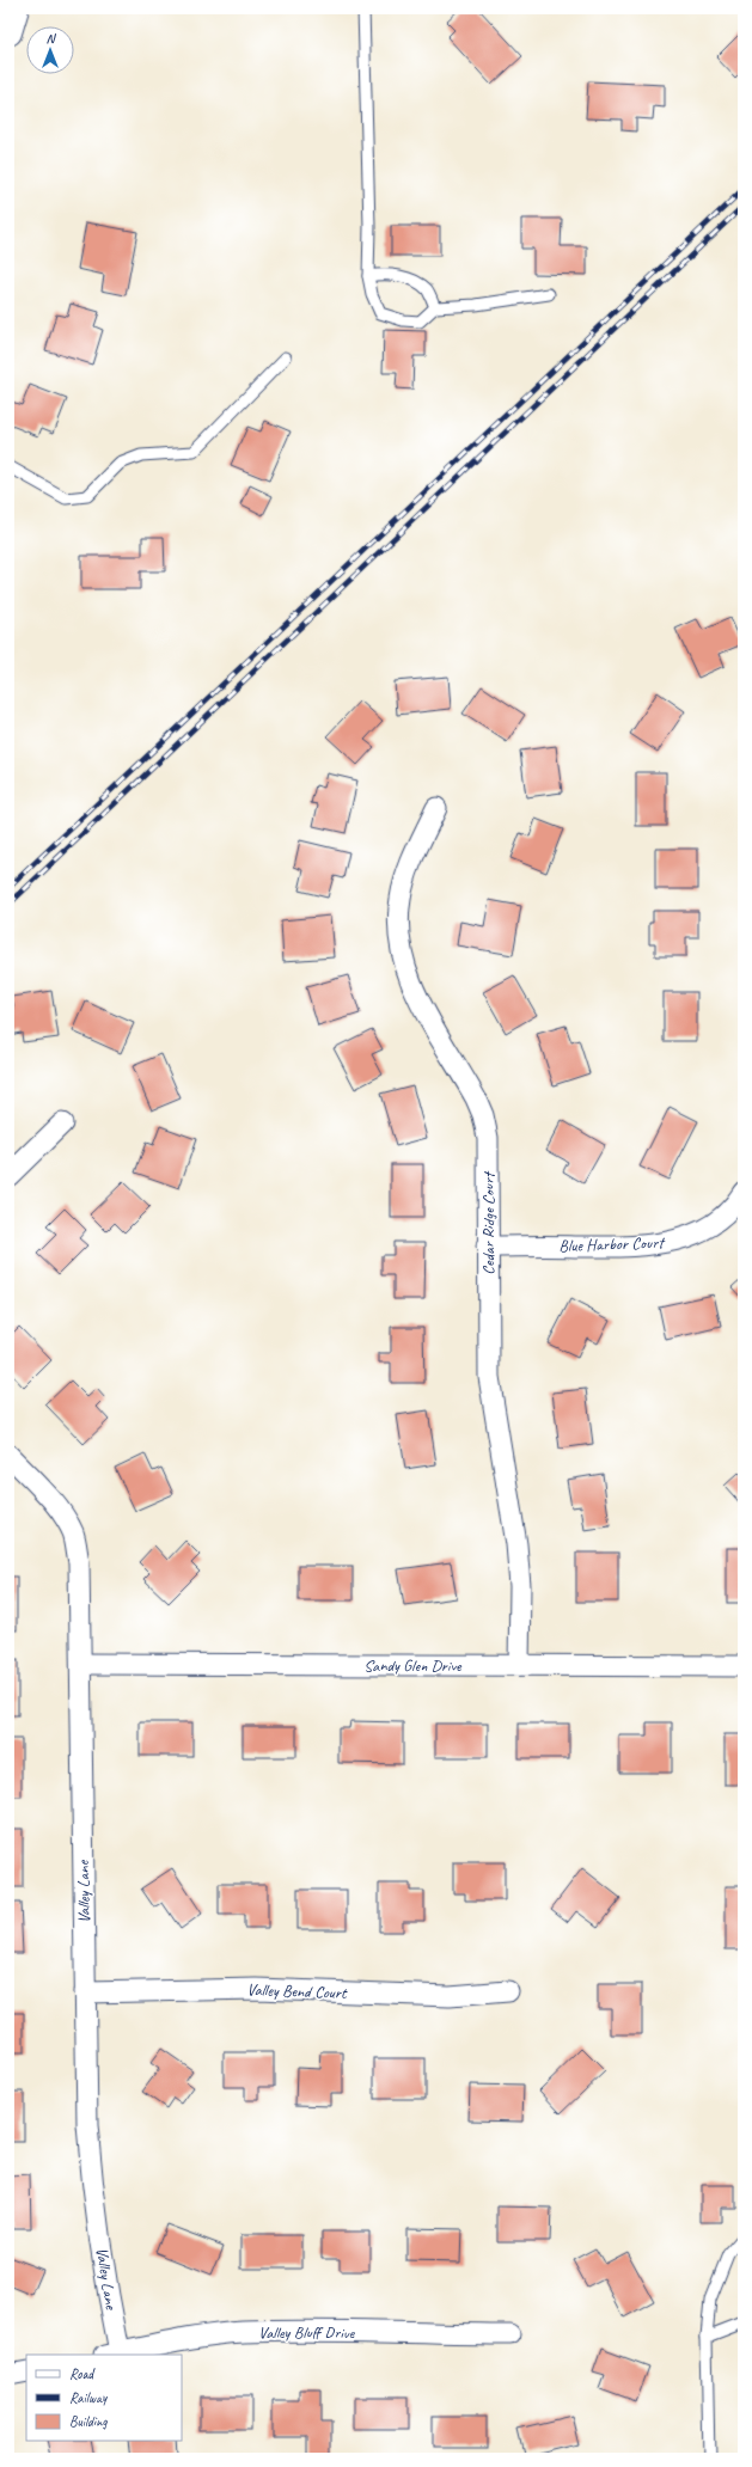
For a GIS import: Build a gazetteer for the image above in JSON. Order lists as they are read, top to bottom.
{
  "streets": {
    "street": [
      "Cedar Ridge Court",
      "Blue Harbor Court",
      "Sandy Glen Drive",
      "Valley Lane",
      "Valley Bend Court",
      "Valley Bluff Drive"
    ]
  },
  "crossings": [
    ["Cedar Ridge Court", "Blue Harbor Court"],
    ["Cedar Ridge Court", "Sandy Glen Drive"],
    ["Sandy Glen Drive", "Valley Lane"],
    ["Valley Lane", "Valley Bend Court"],
    ["Valley Lane", "Valley Bluff Drive"]
  ],
  "legend": ["Road", "Railway", "Building"],
  "north": "top"
}
